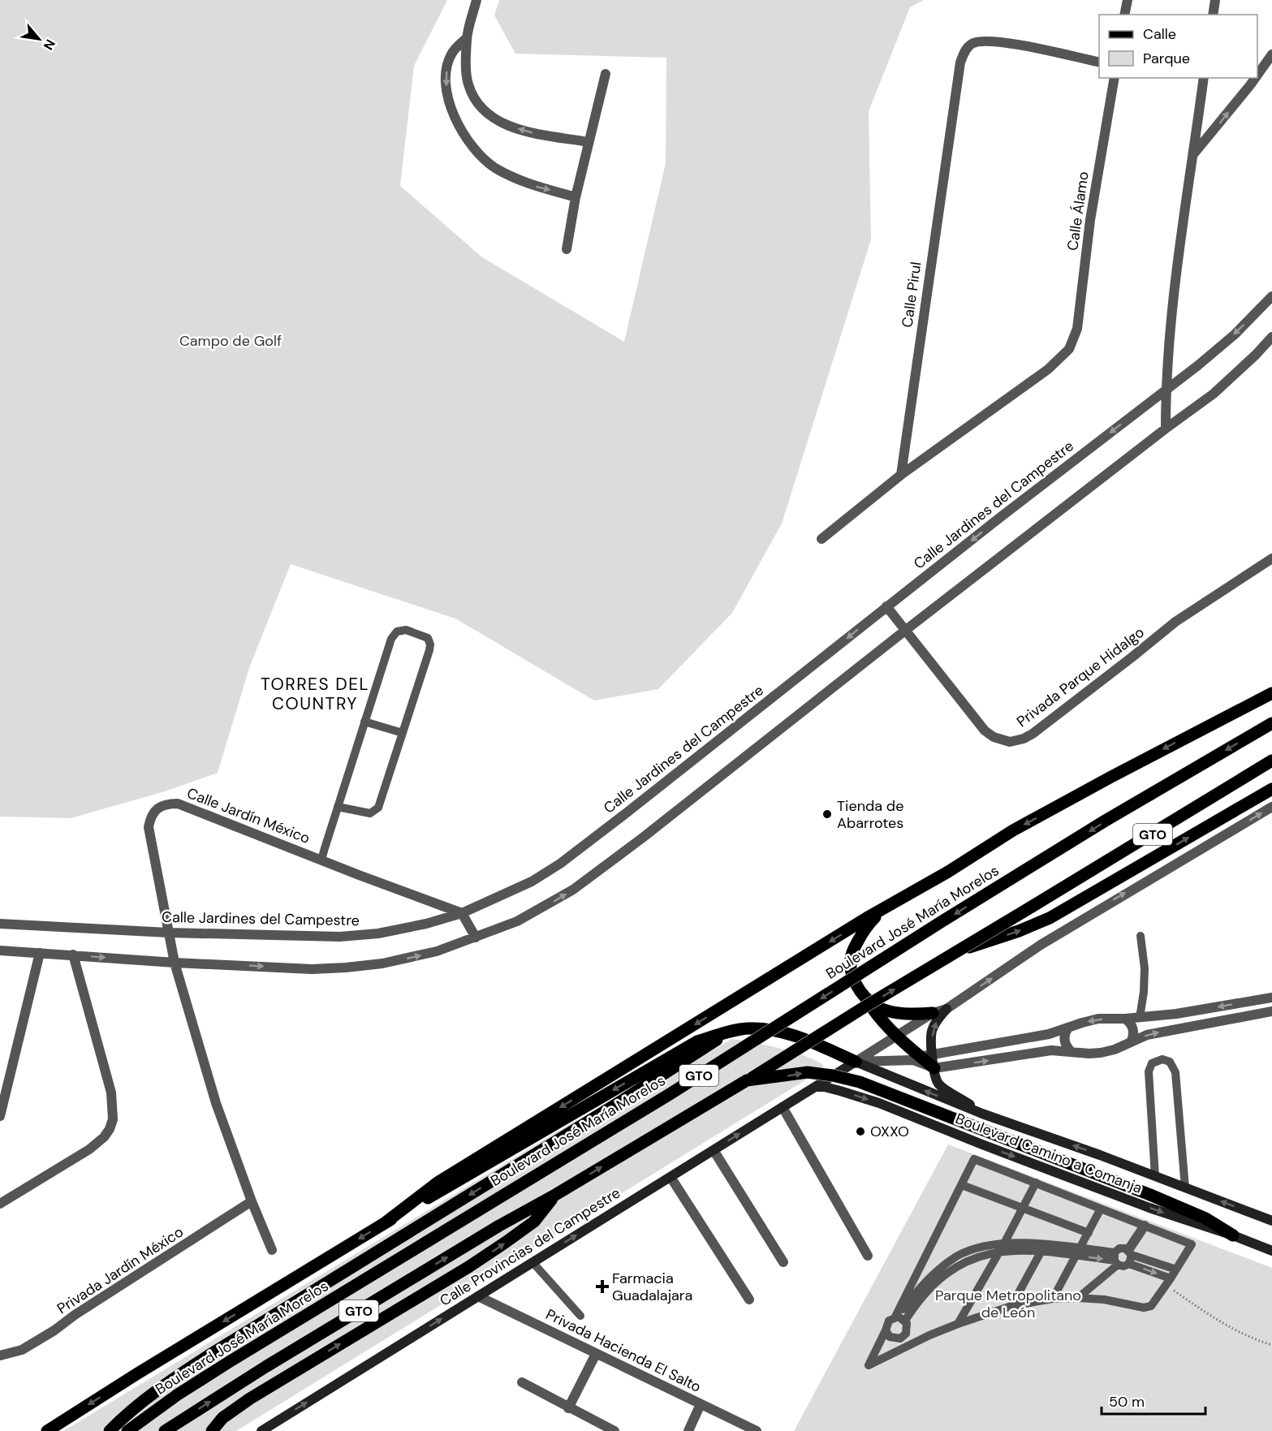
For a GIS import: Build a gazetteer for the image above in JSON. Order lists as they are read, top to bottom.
{
  "streets": {
    "main road": ["GTO", "Boulevard José María Morelos"],
    "street": [
      "Calle Álamo",
      "Calle Pirul",
      "Calle Jardines del Campestre",
      "Privada Parque Hidalgo",
      "Calle Jardín México",
      "Boulevard Camino a Comanja",
      "Calle Provincias del Campestre",
      "Privada Jardín México",
      "Privada Hacienda El Salto"
    ]
  },
  "crossings": [
    ["Calle Álamo", "Calle Pirul"],
    ["Calle Jardines del Campestre", "Privada Parque Hidalgo"],
    ["Calle Jardines del Campestre", "Calle Jardín México"],
    ["Calle Jardín México", "Privada Jardín México"],
    ["Boulevard Camino a Comanja", "Calle Provincias del Campestre"],
    ["Calle Provincias del Campestre", "Privada Hacienda El Salto"]
  ],
  "one_way": ["Calle Provincias del Campestre"],
  "districts": ["TORRES DEL COUNTRY"],
  "parks": ["Campo de Golf", "Parque Metropolitano de León"],
  "places": {
    "other": ["Tienda de Abarrotes", "OXXO"],
    "health": ["Farmacia Guadalajara"]
  },
  "legend": ["Calle", "Parque"],
  "scale_bar": "50 m",
  "north": "bottom right"
}
